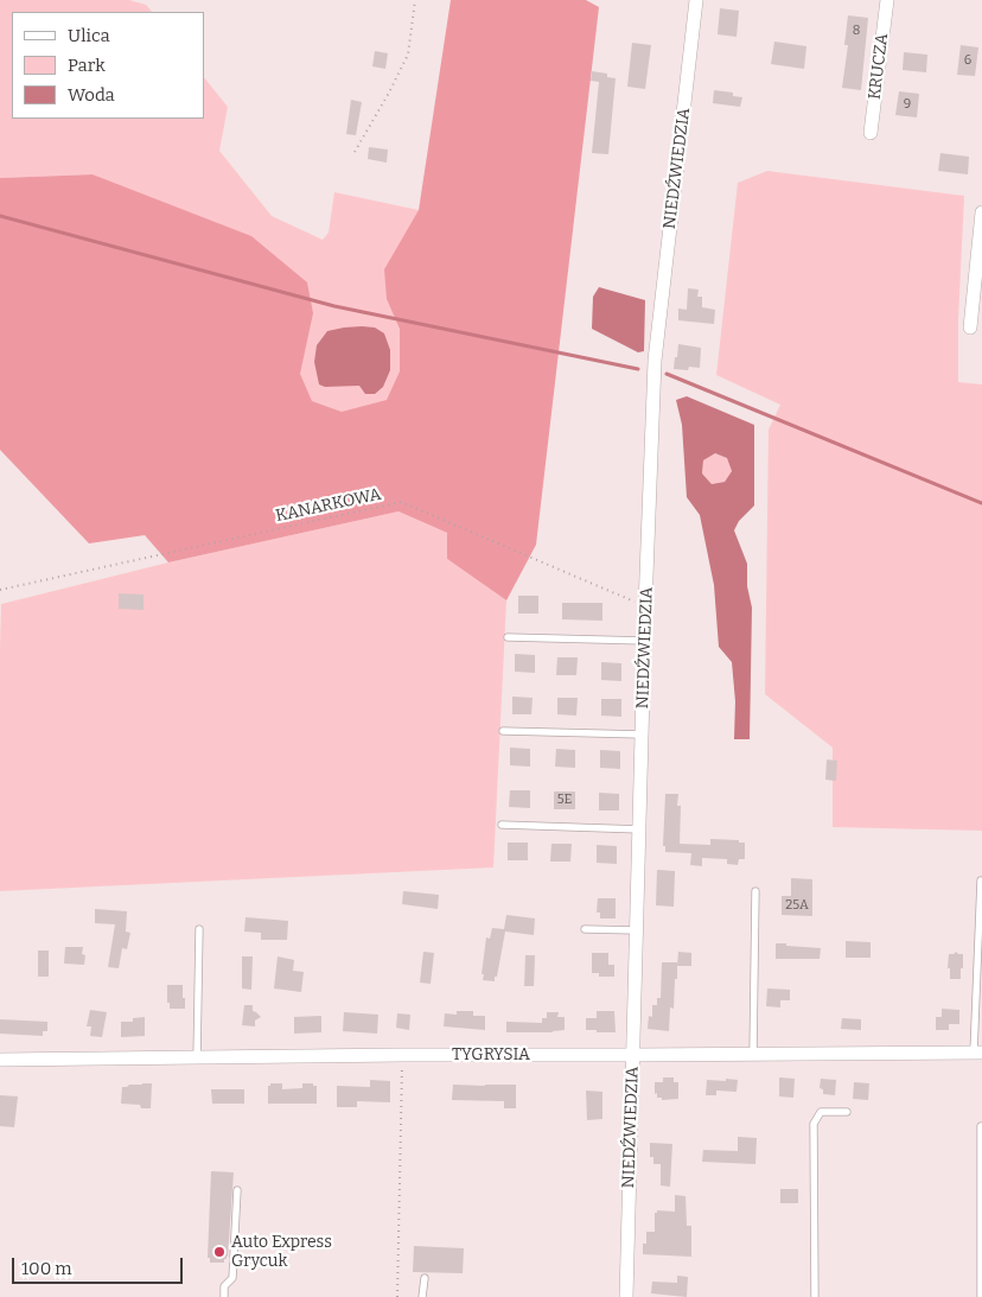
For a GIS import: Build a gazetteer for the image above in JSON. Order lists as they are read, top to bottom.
{
  "streets": {
    "street": ["KRUCZA", "NIEDŹWIEDZIA", "TYGRYSIA"],
    "path": ["KANARKOWA"]
  },
  "crossings": [
    ["NIEDŹWIEDZIA", "KANARKOWA"],
    ["NIEDŹWIEDZIA", "TYGRYSIA"]
  ],
  "places": ["Auto Express Grycuk"],
  "house_numbers": [
    "8",
    "6",
    "9",
    "5E",
    "25A"
  ],
  "legend": ["Ulica", "Park", "Woda"],
  "scale_bar": "100 m"
}
